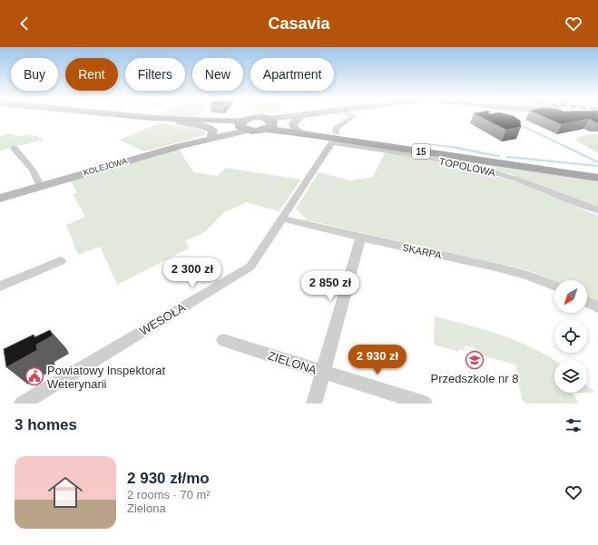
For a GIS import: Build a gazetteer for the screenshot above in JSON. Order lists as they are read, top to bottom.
{
  "streets": {
    "main road": ["15"],
    "street": [
      "KOLEJOWA",
      "TOPOLOWA",
      "SKARPA",
      "WESOŁA",
      "ZIELONA"
    ]
  },
  "crossings": [
    ["15", "KOLEJOWA"],
    ["TOPOLOWA", "WESOŁA"],
    ["SKARPA", "WESOŁA"]
  ],
  "places": {
    "school or university": ["Przedszkole nr 8"],
    "public building": ["Powiatowy Inspektorat Weterynarii"]
  },
  "north": "bottom left",
  "page": {
    "header": "Casavia",
    "chip": [
      "Buy",
      "Rent",
      "Filters",
      "New",
      "Apartment"
    ],
    "price": ["2 300 zł", "2 850 zł", "2 930 zł"],
    "heading": "3 homes",
    "list": [
      {
        "name": "2 930 zł/mo",
        "note": "2 rooms · 70 m² · Zielona"
      }
    ]
  }
}
